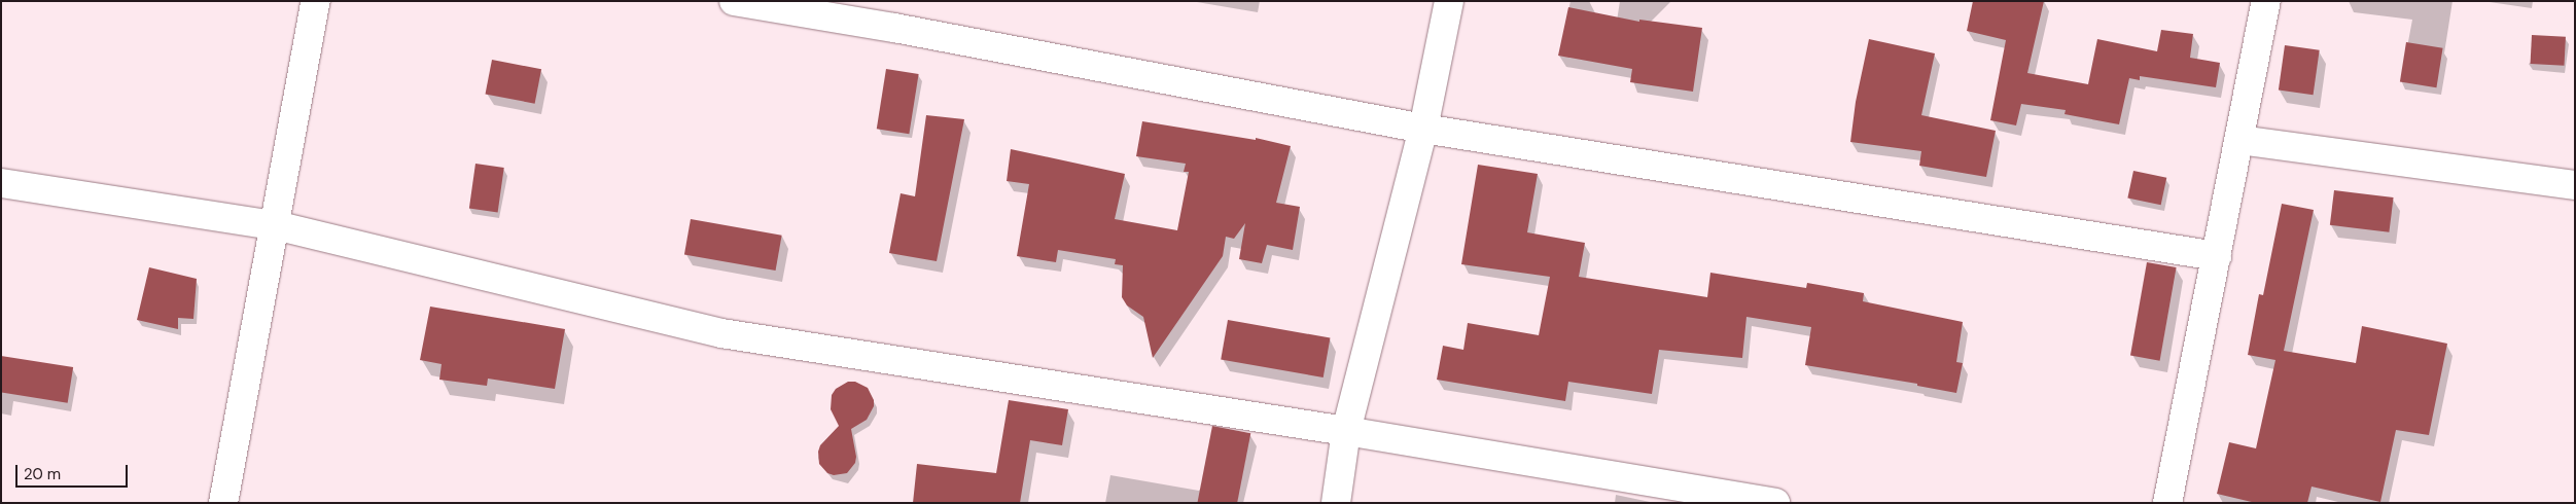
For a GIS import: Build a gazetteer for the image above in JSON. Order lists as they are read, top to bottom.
{
  "scale_bar": "20 m"
}
